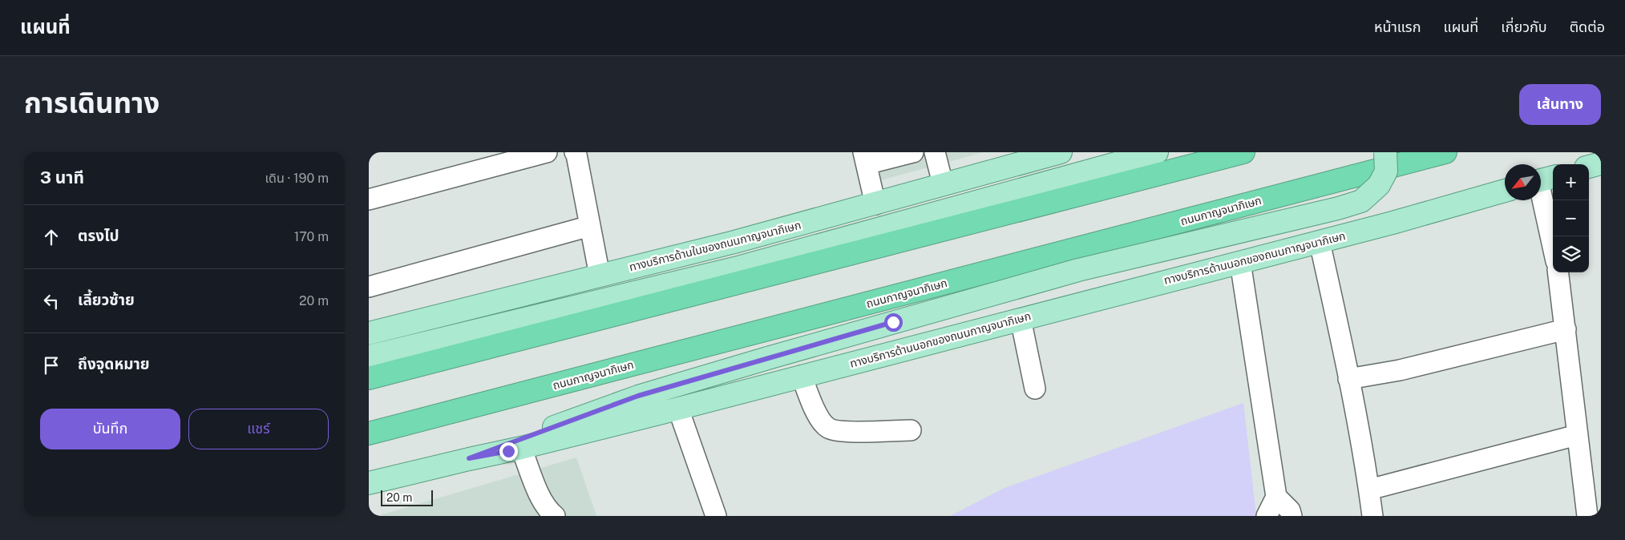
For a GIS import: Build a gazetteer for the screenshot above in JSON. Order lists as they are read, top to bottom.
{
  "streets": {
    "highway": ["ถนนกาญจนาภิเษก"],
    "main road": ["ทางบริการด้านในของถนนกาญจนาภิเษก", "ทางบริการด้านนอกของถนนกาญจนาภิเษก"]
  },
  "scale_bar": "20 m",
  "north": "bottom left",
  "page": {
    "header": "แผนที่",
    "nav": [
      "หน้าแรก",
      "แผนที่",
      "เกี่ยวกับ",
      "ติดต่อ"
    ],
    "title": "การเดินทาง",
    "buttons": [
      "เส้นทาง",
      ["บันทึก", "แชร์"]
    ],
    "heading": ["3 นาที", "เดิน · 190 m"],
    "map_buttons": ["+", "−"],
    "list": [
      ["ตรงไป", "170 m"],
      ["เลี้ยวซ้าย", "20 m"],
      "ถึงจุดหมาย"
    ],
    "scale": "20 m"
  }
}
